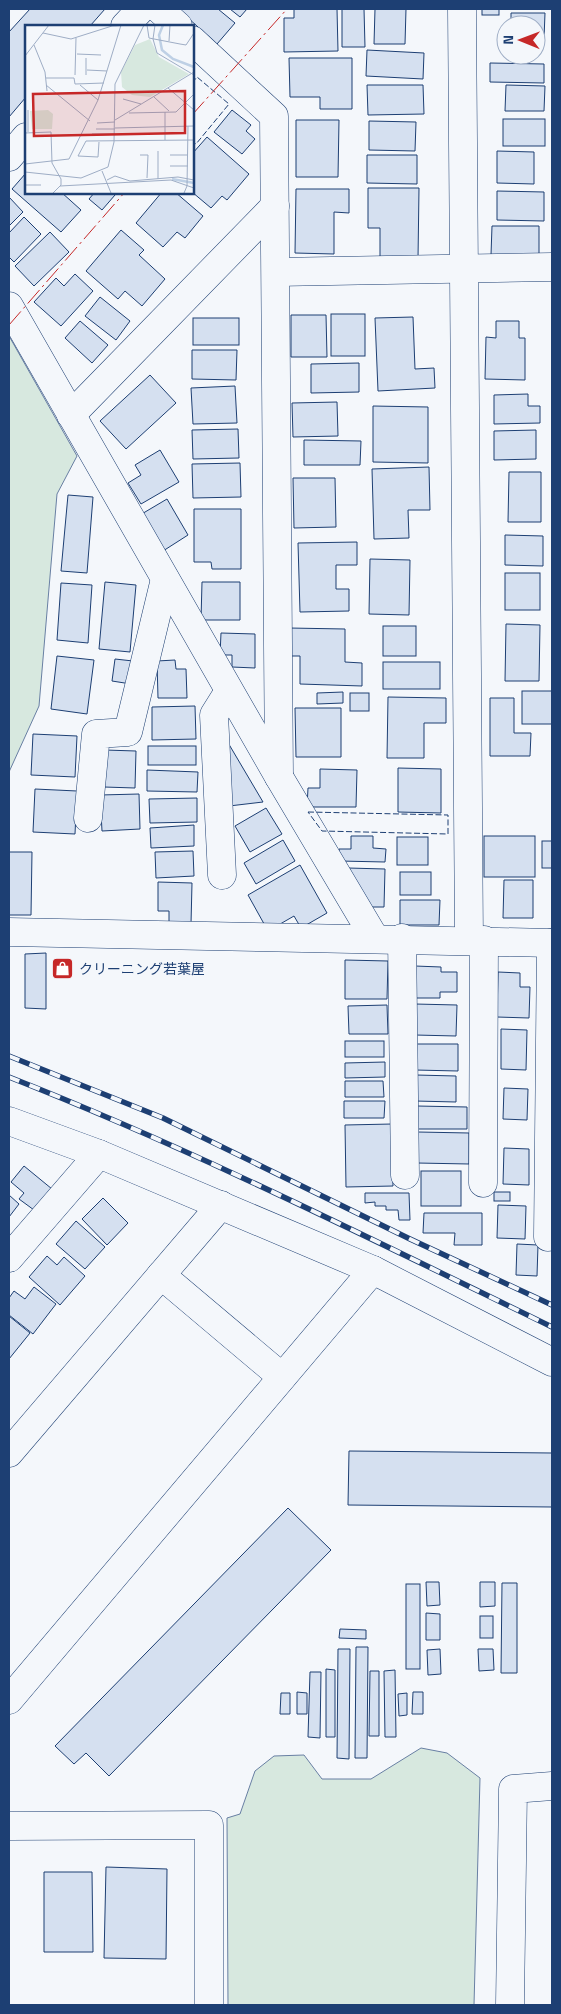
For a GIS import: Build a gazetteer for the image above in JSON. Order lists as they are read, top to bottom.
{
  "places": {
    "shop": ["クリーニング若葉屋"]
  },
  "north": "left"
}
